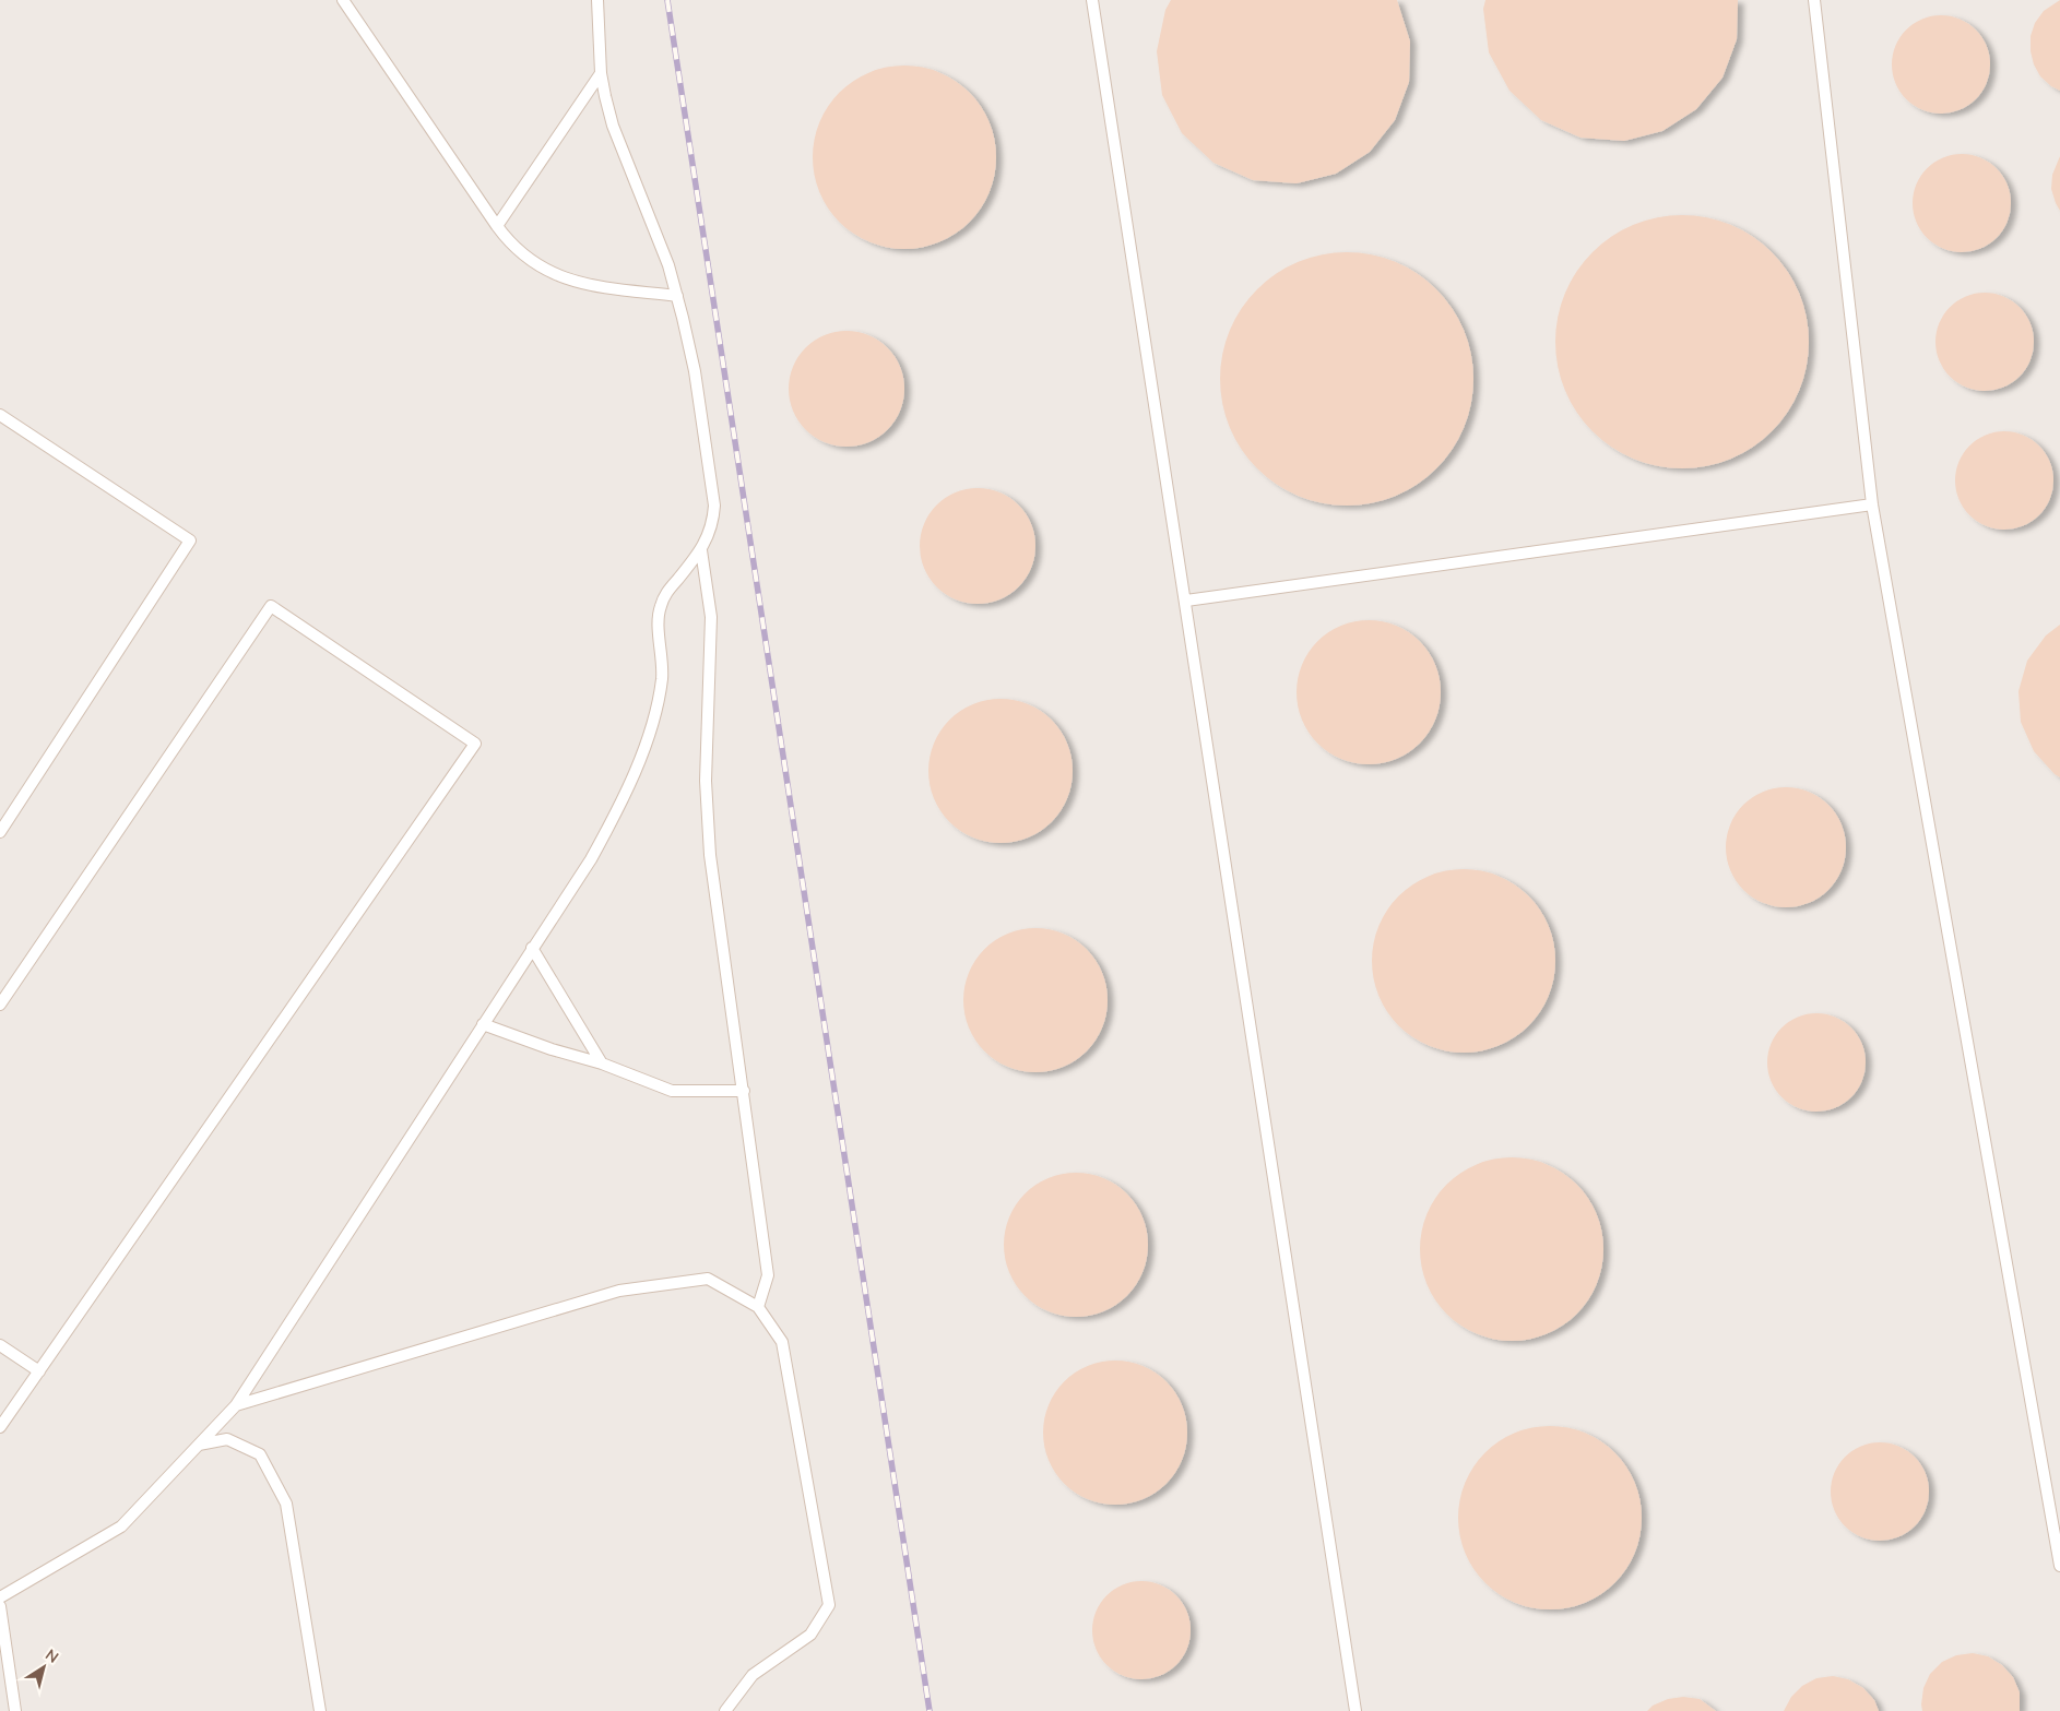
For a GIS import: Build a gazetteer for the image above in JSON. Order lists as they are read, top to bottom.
{
  "north": "top right"
}
